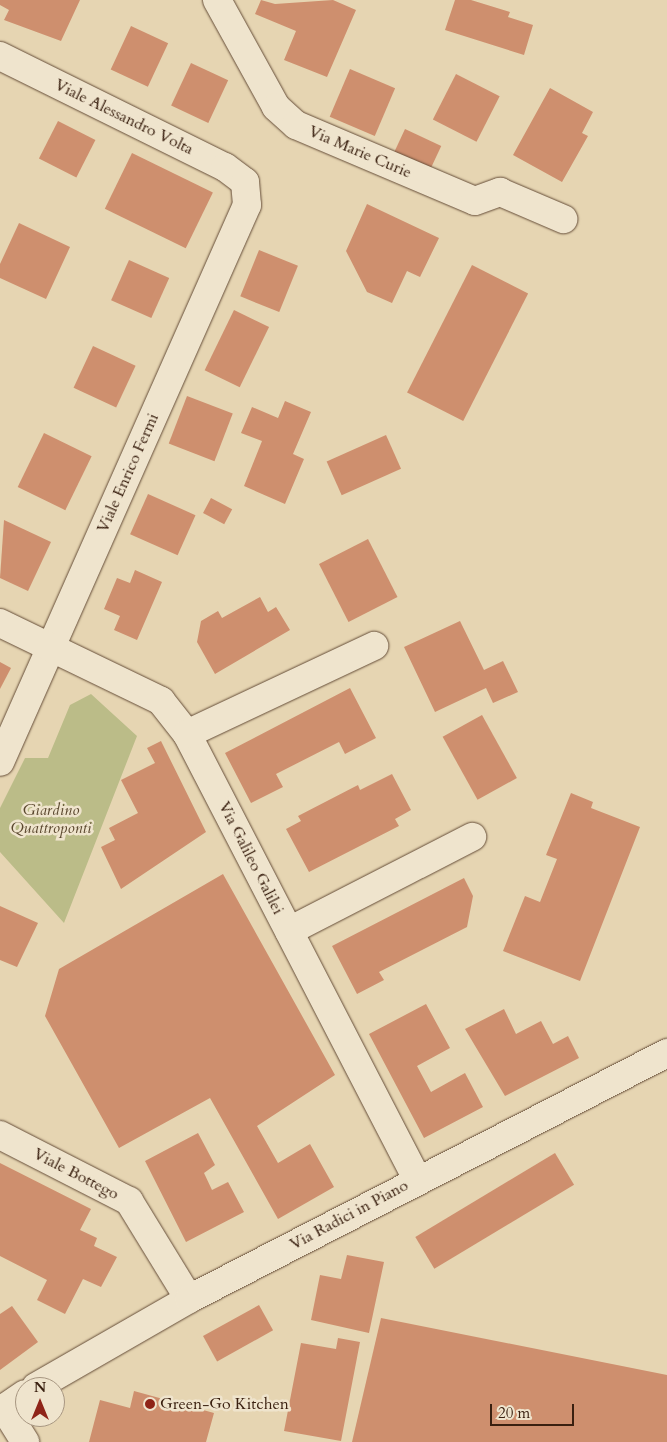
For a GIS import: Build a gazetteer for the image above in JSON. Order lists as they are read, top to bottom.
{
  "streets": {
    "street": [
      "Viale Alessandro Volta",
      "Via Marie Curie",
      "Viale Enrico Fermi",
      "Via Galileo Galilei",
      "Viale Bottego",
      "Via Radici in Piano"
    ]
  },
  "crossings": [
    ["Viale Alessandro Volta", "Viale Enrico Fermi"],
    ["Viale Enrico Fermi", "Via Galileo Galilei"],
    ["Via Galileo Galilei", "Via Radici in Piano"],
    ["Viale Bottego", "Via Radici in Piano"]
  ],
  "parks": ["Giardino Quattroponti"],
  "places": ["Green-Go Kitchen"],
  "scale_bar": "20 m",
  "north": "top"
}
